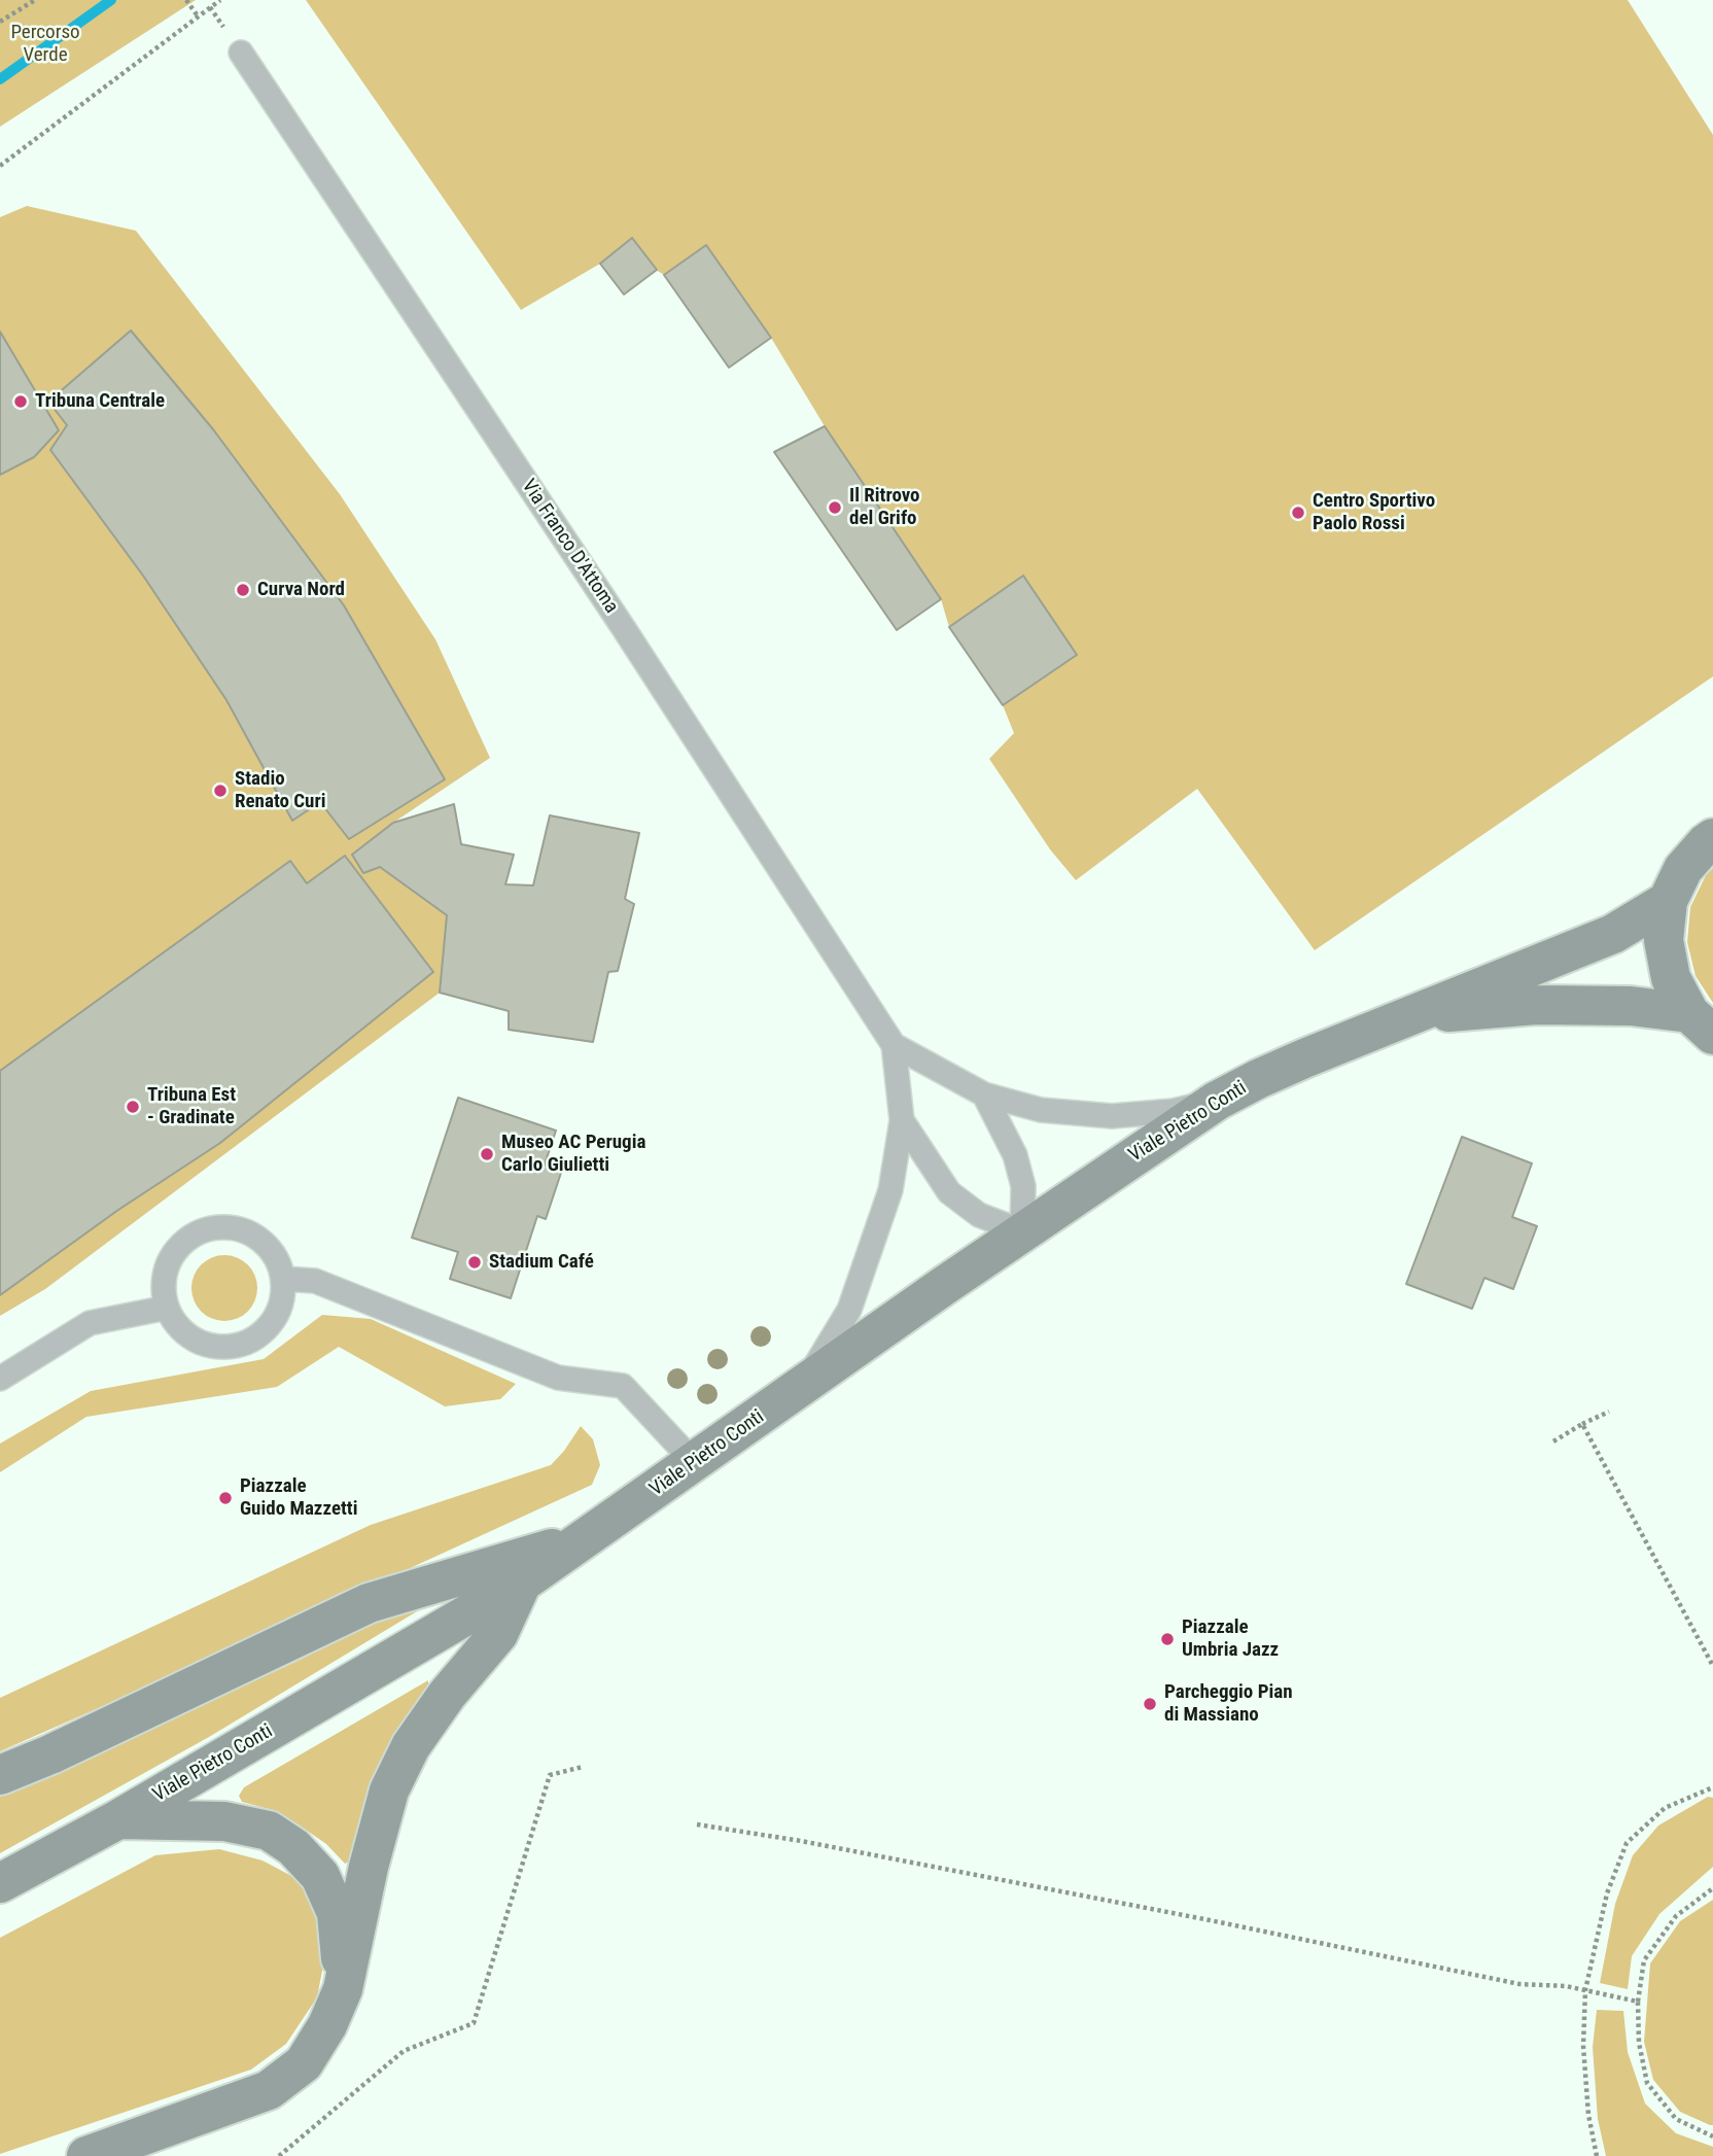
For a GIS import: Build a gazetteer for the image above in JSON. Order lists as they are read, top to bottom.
{
  "streets": {
    "street": ["Viale Pietro Conti"],
    "lane": ["Via Franco D'Attoma"]
  },
  "crossings": [
    ["Via Franco D'Attoma", "Viale Pietro Conti"]
  ],
  "parks": ["Percorso Verde"],
  "places": [
    "Tribuna Centrale",
    "Il Ritrovo del Grifo",
    "Centro Sportivo Paolo Rossi",
    "Curva Nord",
    "Stadio Renato Curi",
    "Tribuna Est - Gradinate",
    "Museo AC Perugia Carlo Giulietti",
    "Stadium Café",
    "Piazzale Guido Mazzetti",
    "Piazzale Umbria Jazz",
    "Parcheggio Pian di Massiano"
  ]
}
